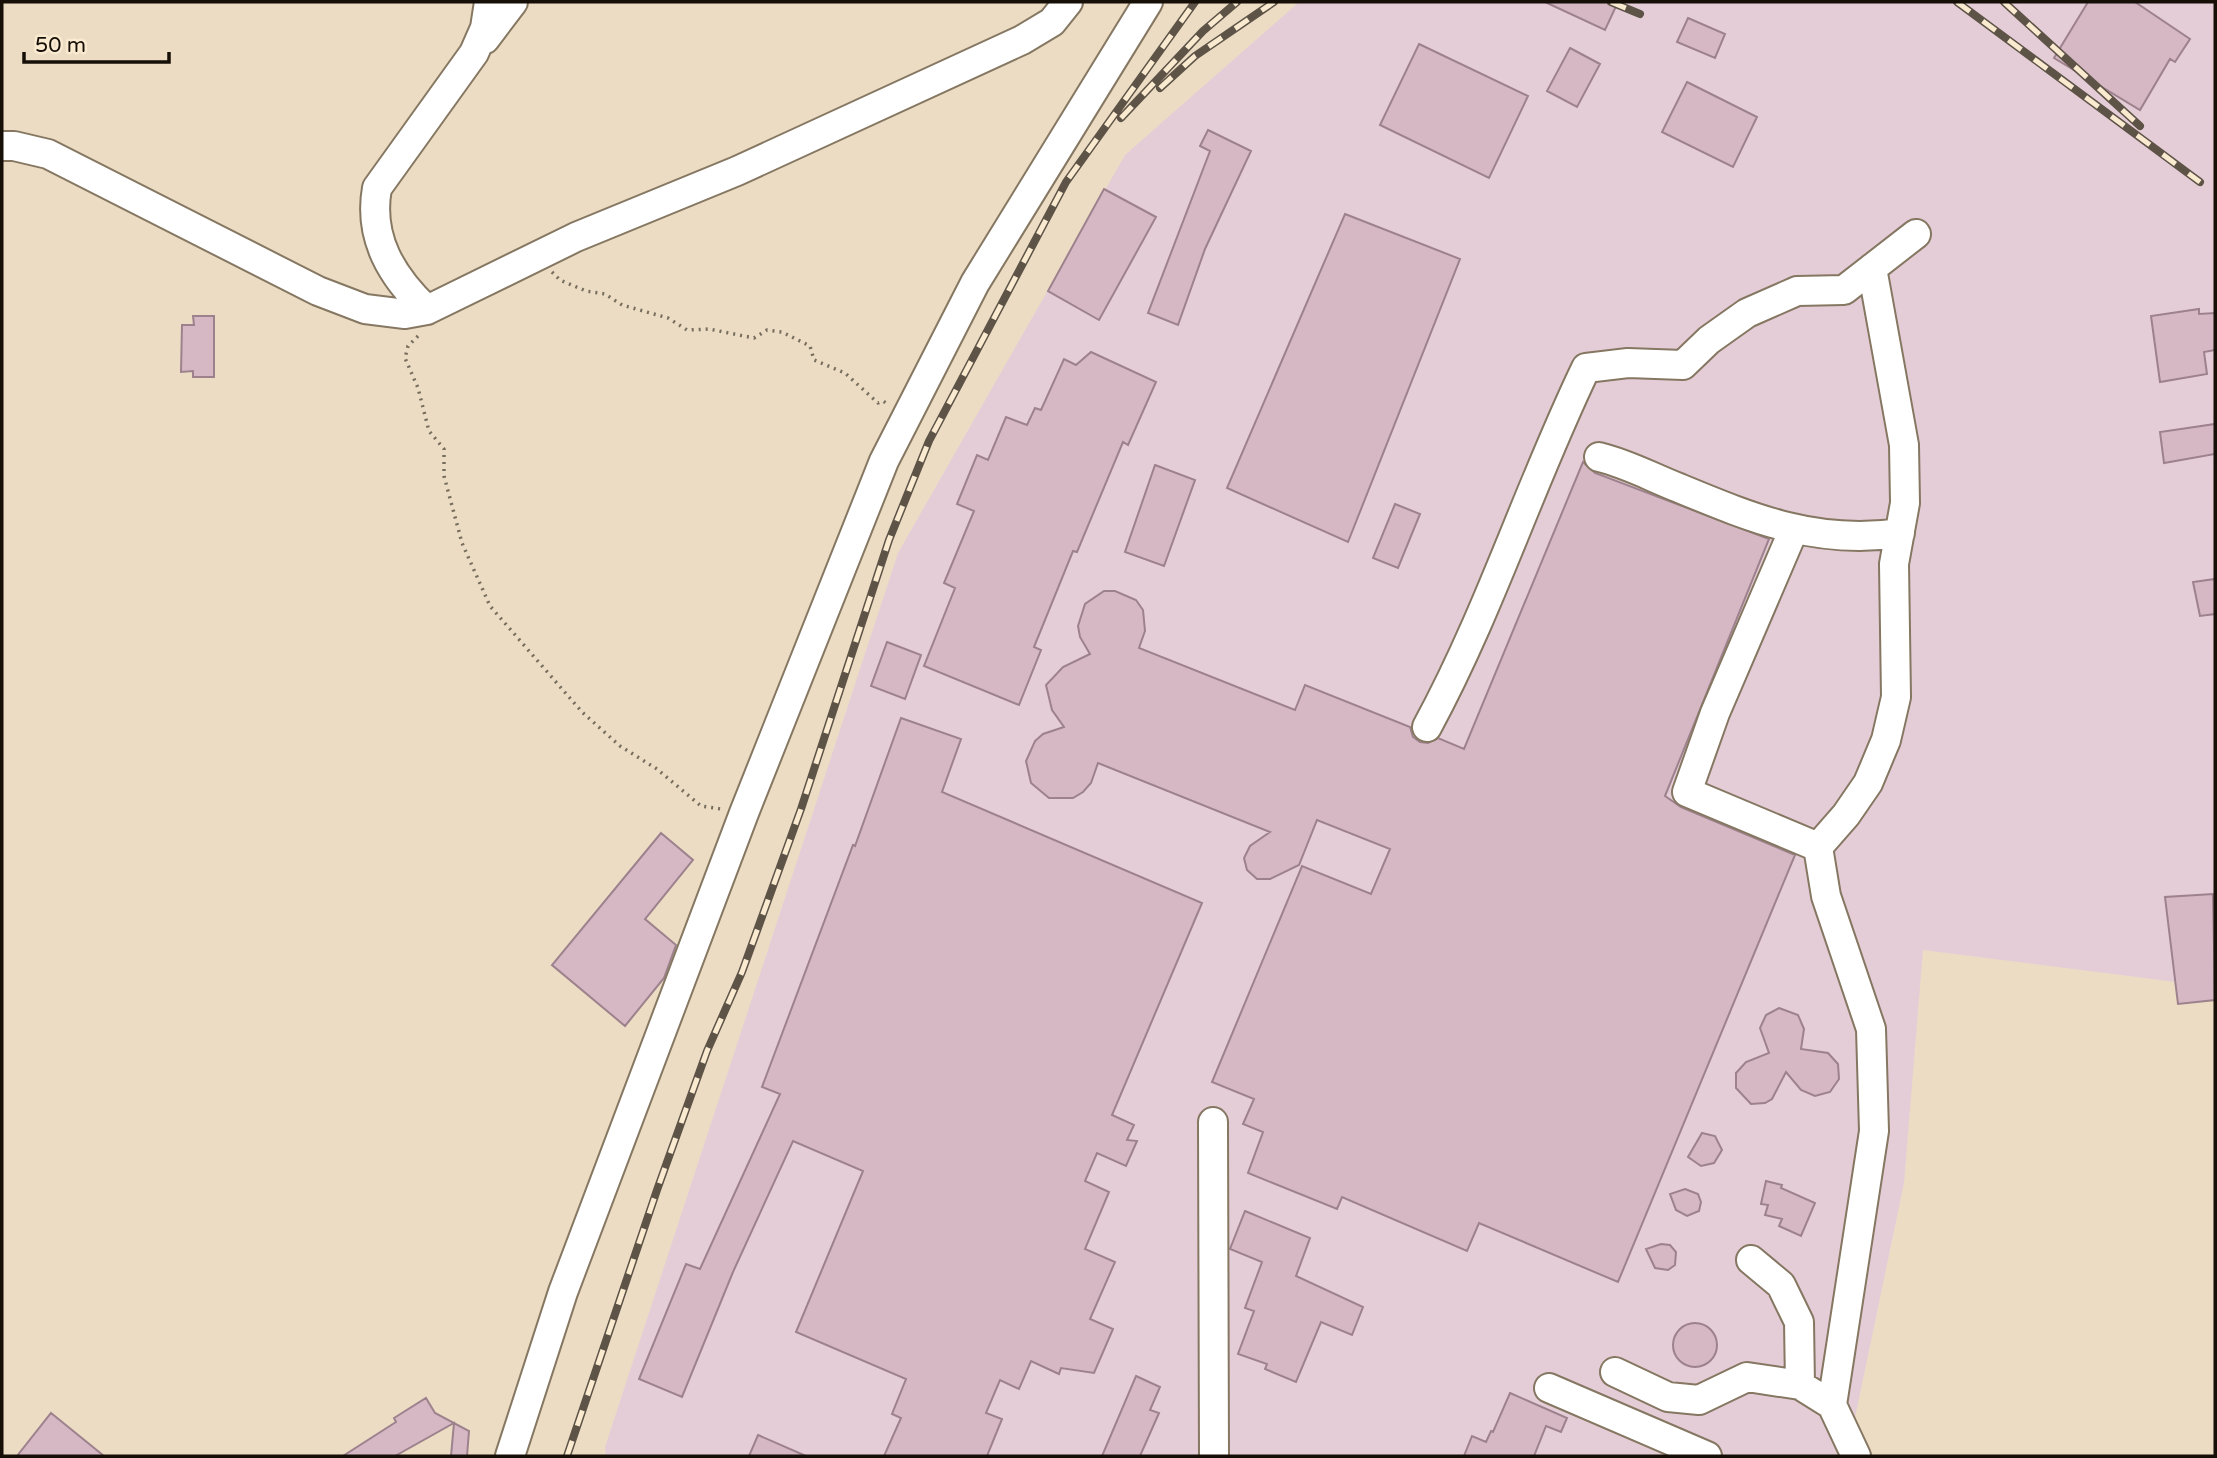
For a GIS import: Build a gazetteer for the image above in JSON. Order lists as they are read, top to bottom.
{
  "scale_bar": "50 m"
}
